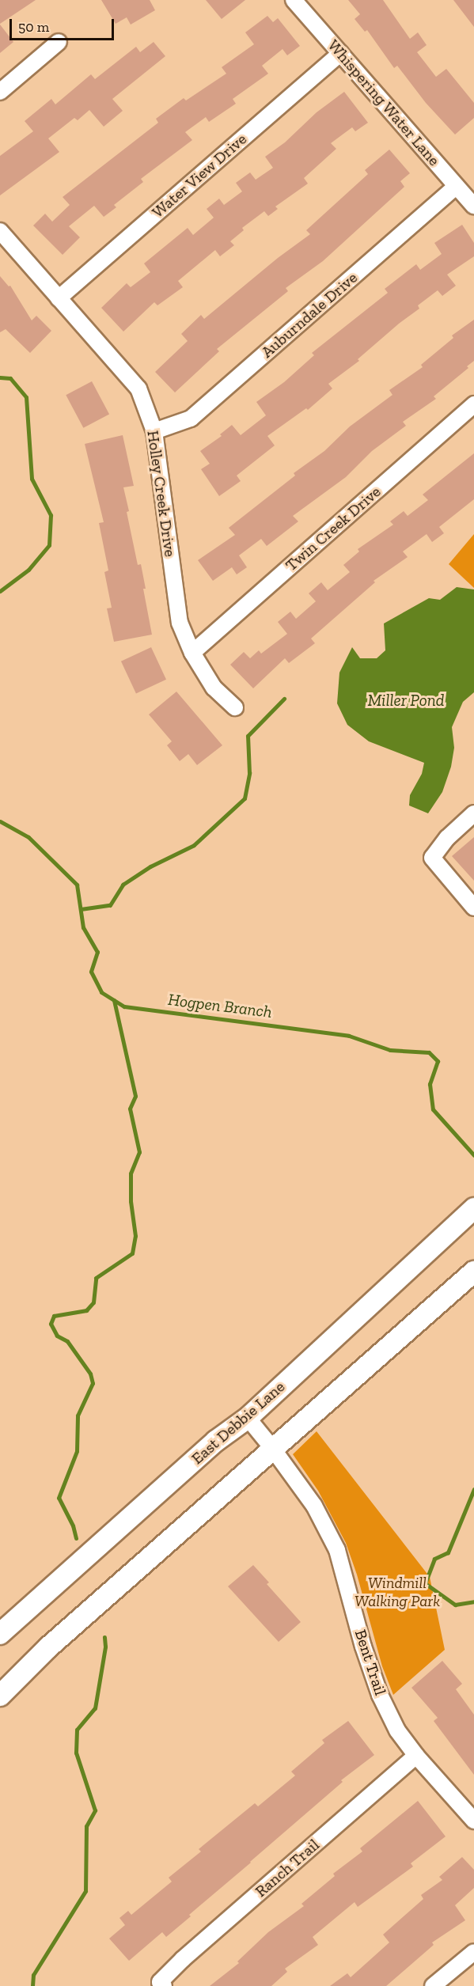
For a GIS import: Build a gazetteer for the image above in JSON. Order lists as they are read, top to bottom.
{
  "streets": {
    "main road": ["East Debbie Lane"],
    "street": [
      "Whispering Water Lane",
      "Water View Drive",
      "Auburndale Drive",
      "Holley Creek Drive",
      "Twin Creek Drive",
      "Bent Trail",
      "Ranch Trail"
    ]
  },
  "crossings": [
    ["Whispering Water Lane", "Water View Drive"],
    ["Whispering Water Lane", "Auburndale Drive"],
    ["Water View Drive", "Holley Creek Drive"],
    ["Auburndale Drive", "Holley Creek Drive"],
    ["Holley Creek Drive", "Twin Creek Drive"],
    ["East Debbie Lane", "Bent Trail"],
    ["Bent Trail", "Ranch Trail"]
  ],
  "water": ["Miller Pond", "Hogpen Branch"],
  "parks": ["Windmill Walking Park"],
  "scale_bar": "50 m"
}
